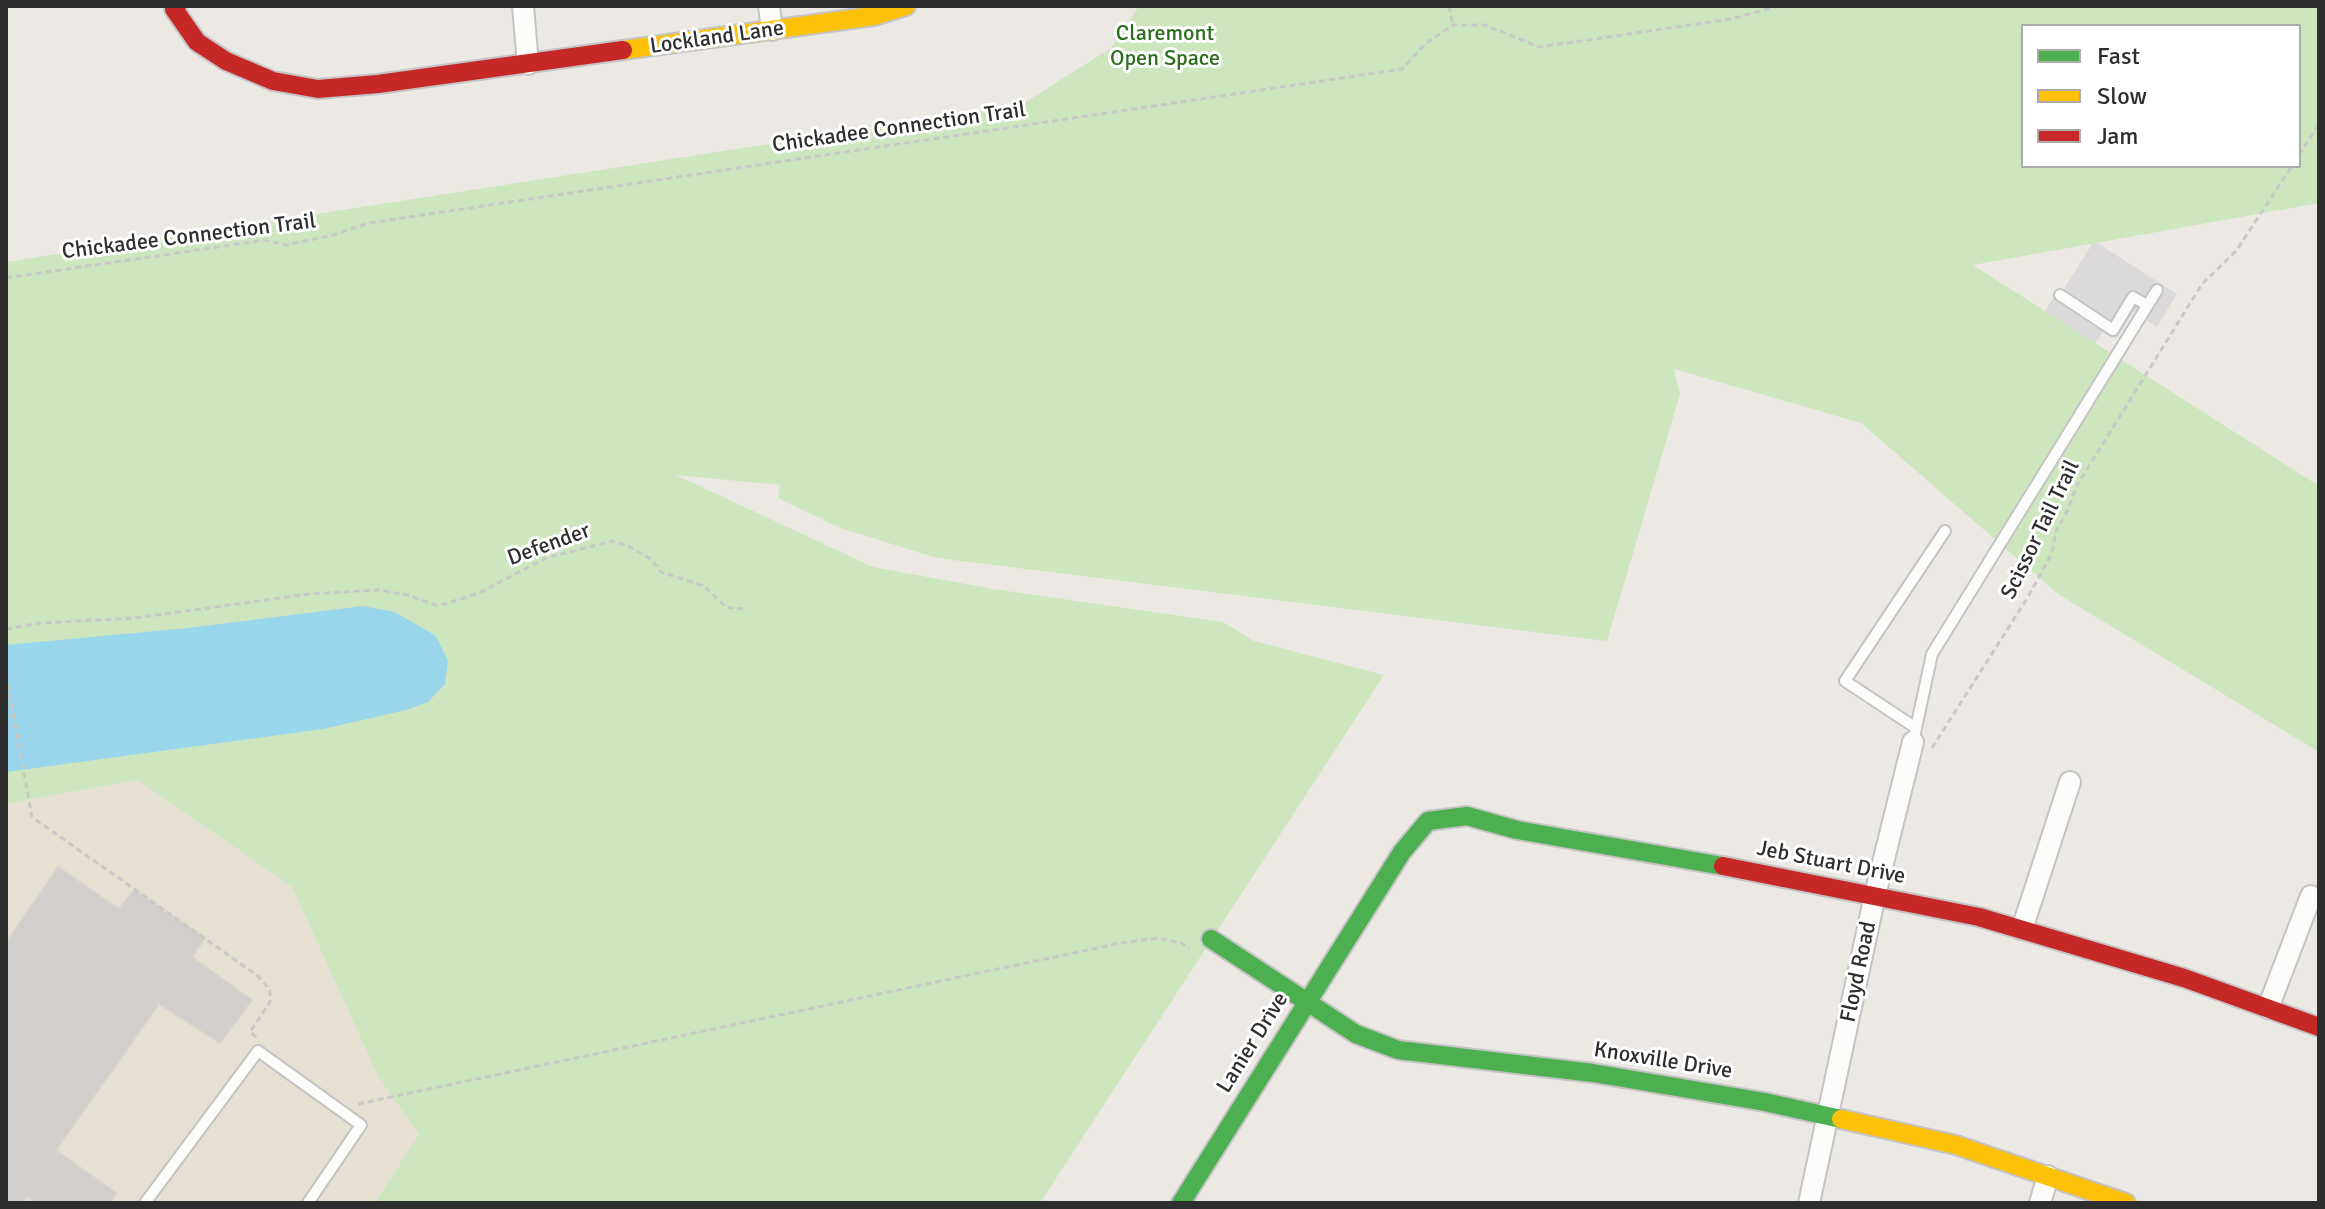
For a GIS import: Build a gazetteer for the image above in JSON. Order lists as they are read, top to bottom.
{
  "streets": {
    "street": [
      "Lockland Lane",
      "Jeb Stuart Drive",
      "Floyd Road",
      "Lanier Drive",
      "Knoxville Drive"
    ],
    "path": ["Chickadee Connection Trail", "Scissor Tail Trail", "Defender"]
  },
  "crossings": [
    ["Scissor Tail Trail", "Floyd Road"],
    ["Jeb Stuart Drive", "Floyd Road"],
    ["Jeb Stuart Drive", "Lanier Drive"],
    ["Floyd Road", "Knoxville Drive"],
    ["Lanier Drive", "Knoxville Drive"]
  ],
  "parks": ["Claremont Open Space"],
  "legend": ["Fast", "Slow", "Jam"]
}
